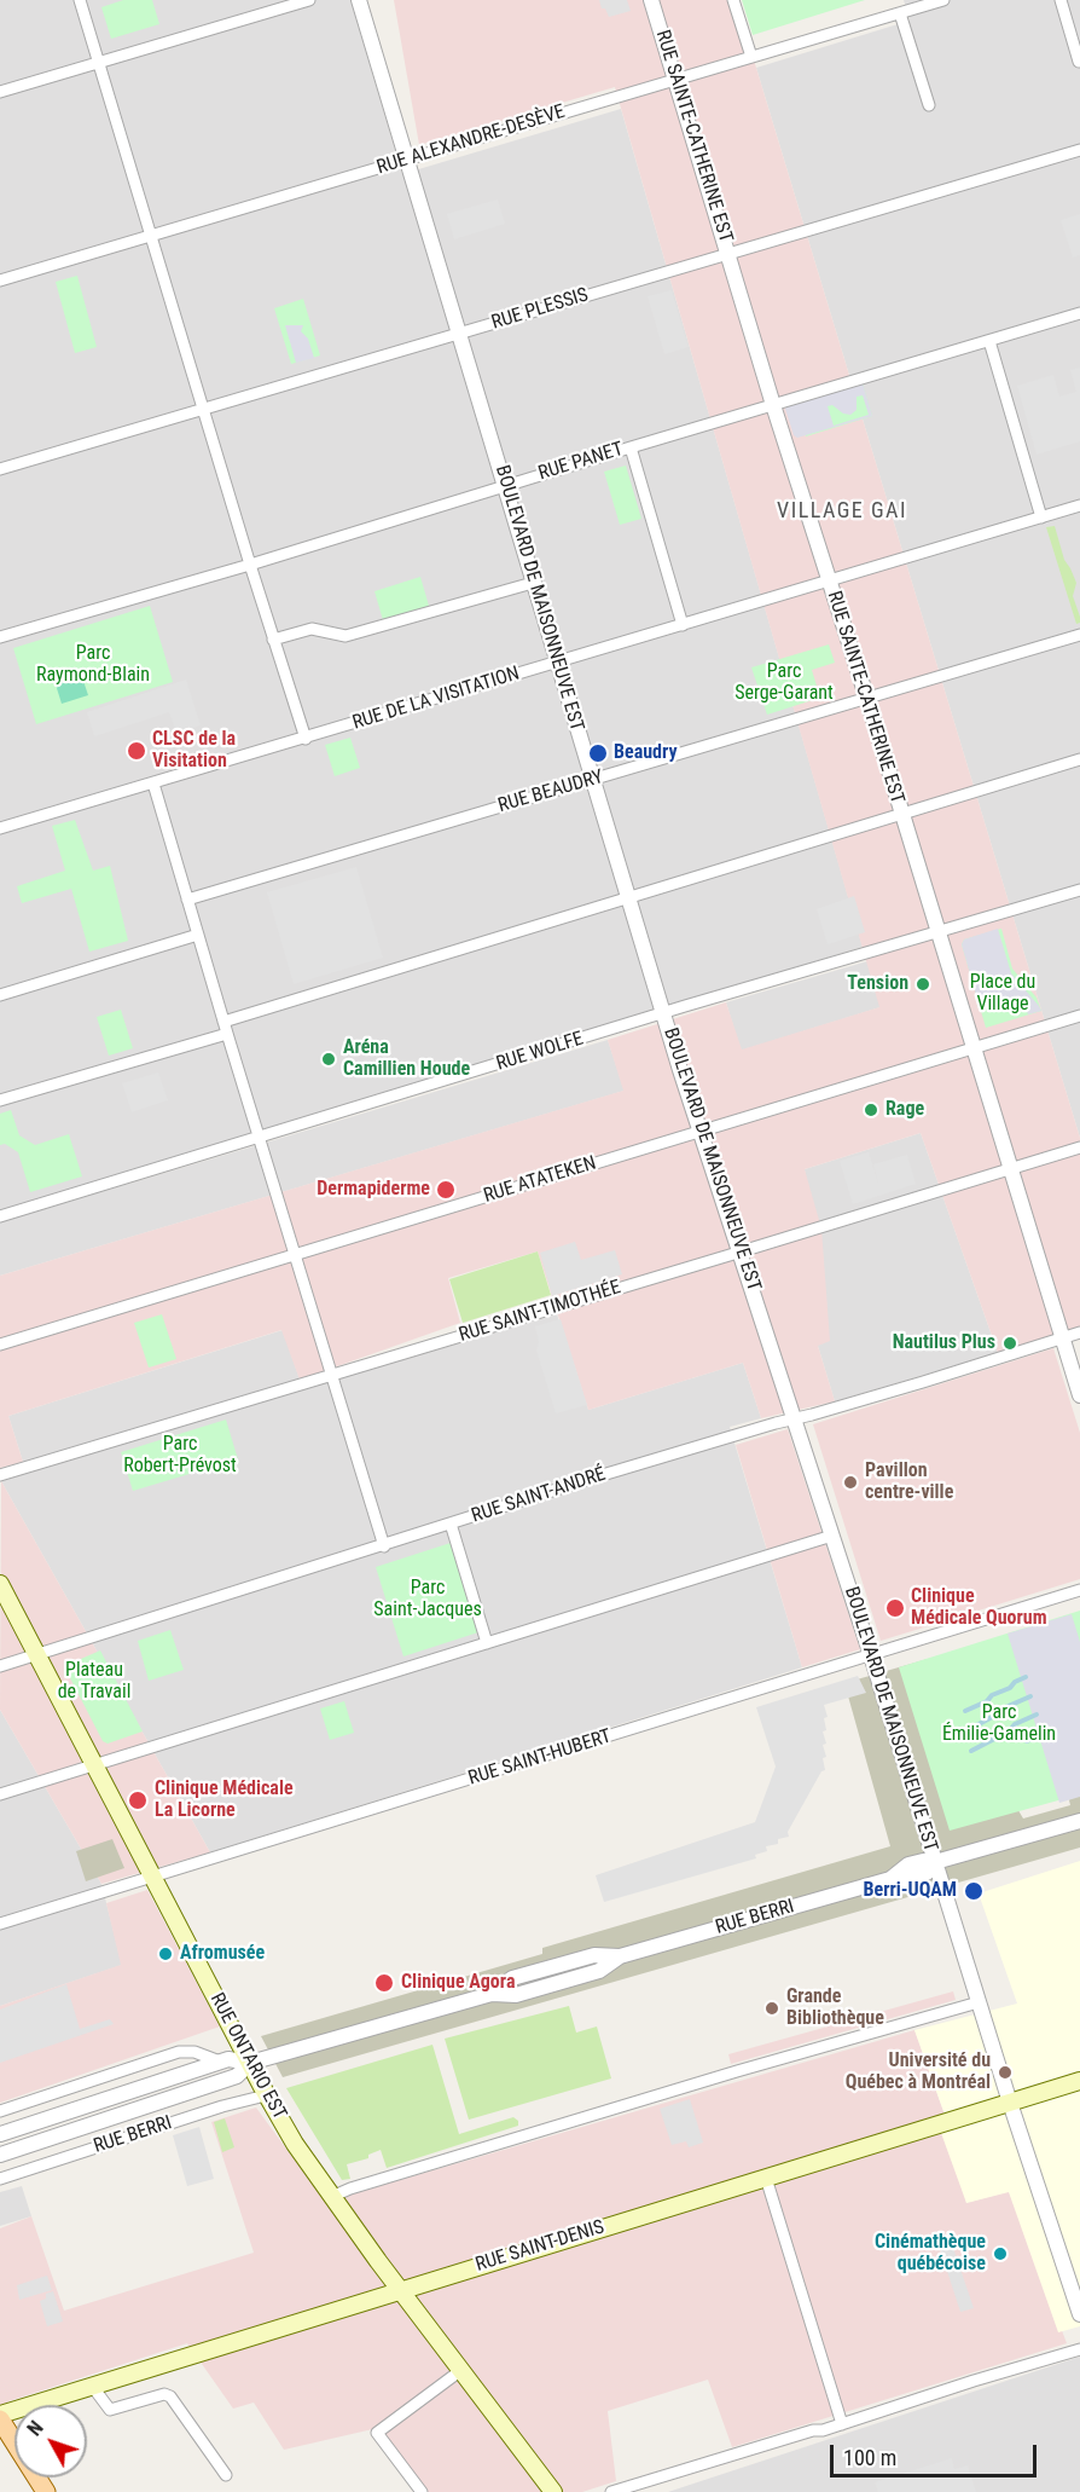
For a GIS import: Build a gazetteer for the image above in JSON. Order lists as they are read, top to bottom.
{
  "streets": {
    "main road": ["RUE ONTARIO EST", "RUE SAINT-DENIS"],
    "street": [
      "RUE SAINTE-CATHERINE EST",
      "RUE ALEXANDRE-DESÈVE",
      "RUE PLESSIS",
      "RUE PANET",
      "BOULEVARD DE MAISONNEUVE EST",
      "RUE DE LA VISITATION",
      "RUE BEAUDRY",
      "RUE WOLFE",
      "RUE ATATEKEN",
      "RUE SAINT-TIMOTHÉE",
      "RUE SAINT-ANDRÉ",
      "RUE SAINT-HUBERT",
      "RUE BERRI"
    ]
  },
  "crossings": [
    ["RUE SAINTE-CATHERINE EST", "RUE ALEXANDRE-DESÈVE"],
    ["RUE SAINTE-CATHERINE EST", "RUE PLESSIS"],
    ["RUE SAINTE-CATHERINE EST", "RUE PANET"],
    ["RUE SAINTE-CATHERINE EST", "RUE DE LA VISITATION"],
    ["RUE SAINTE-CATHERINE EST", "RUE BEAUDRY"],
    ["RUE SAINTE-CATHERINE EST", "RUE WOLFE"],
    ["RUE SAINTE-CATHERINE EST", "RUE ATATEKEN"],
    ["RUE SAINTE-CATHERINE EST", "RUE SAINT-TIMOTHÉE"],
    ["RUE SAINTE-CATHERINE EST", "RUE SAINT-ANDRÉ"],
    ["RUE ALEXANDRE-DESÈVE", "BOULEVARD DE MAISONNEUVE EST"],
    ["RUE PLESSIS", "BOULEVARD DE MAISONNEUVE EST"],
    ["RUE PANET", "BOULEVARD DE MAISONNEUVE EST"],
    ["BOULEVARD DE MAISONNEUVE EST", "RUE DE LA VISITATION"],
    ["BOULEVARD DE MAISONNEUVE EST", "RUE BEAUDRY"],
    ["BOULEVARD DE MAISONNEUVE EST", "RUE WOLFE"],
    ["BOULEVARD DE MAISONNEUVE EST", "RUE ATATEKEN"],
    ["BOULEVARD DE MAISONNEUVE EST", "RUE SAINT-TIMOTHÉE"],
    ["BOULEVARD DE MAISONNEUVE EST", "RUE SAINT-ANDRÉ"],
    ["BOULEVARD DE MAISONNEUVE EST", "RUE SAINT-HUBERT"],
    ["BOULEVARD DE MAISONNEUVE EST", "RUE BERRI"],
    ["BOULEVARD DE MAISONNEUVE EST", "RUE SAINT-DENIS"],
    ["RUE SAINT-ANDRÉ", "RUE ONTARIO EST"],
    ["RUE SAINT-HUBERT", "RUE ONTARIO EST"],
    ["RUE BERRI", "RUE ONTARIO EST"],
    ["RUE ONTARIO EST", "RUE SAINT-DENIS"]
  ],
  "districts": ["VILLAGE GAI"],
  "parks": [
    "Parc Raymond-Blain",
    "Parc Serge-Garant",
    "Place du Village",
    "Parc Robert-Prévost",
    "Parc Saint-Jacques",
    "Plateau de Travail",
    "Parc Émilie-Gamelin"
  ],
  "places": [
    "CLSC de la Visitation",
    "Beaudry",
    "Tension",
    "Aréna Camillien Houde",
    "Rage",
    "Dermapiderme",
    "Nautilus Plus",
    "Pavillon centre-ville",
    "Clinique Médicale Quorum",
    "Clinique Médicale La Licorne",
    "Berri-UQAM",
    "Afromusée",
    "Clinique Agora",
    "Grande Bibliothèque",
    "Université du Québec à Montréal",
    "Cinémathèque québécoise"
  ],
  "scale_bar": "100 m",
  "north": "top left"
}
